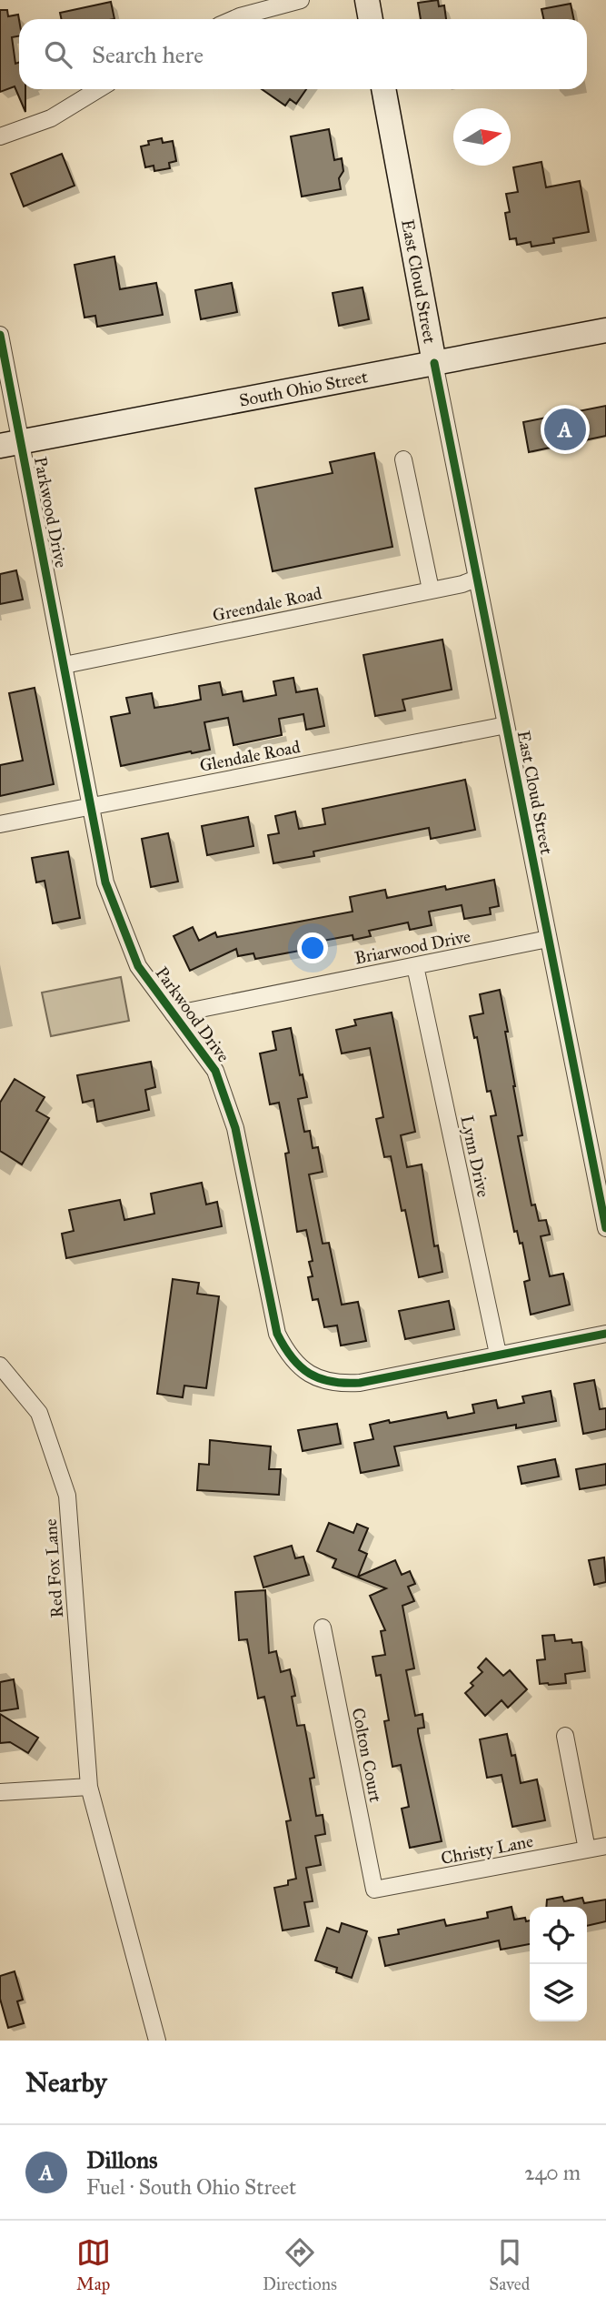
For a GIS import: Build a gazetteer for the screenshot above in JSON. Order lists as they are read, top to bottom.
{
  "streets": {
    "main road": ["East Cloud Street", "South Ohio Street"],
    "street": [
      "Parkwood Drive",
      "Greendale Road",
      "Glendale Road",
      "Briarwood Drive",
      "Lynn Drive",
      "Red Fox Lane",
      "Colton Court",
      "Christy Lane"
    ]
  },
  "crossings": [
    ["East Cloud Street", "South Ohio Street"],
    ["East Cloud Street", "Greendale Road"],
    ["East Cloud Street", "Glendale Road"],
    ["East Cloud Street", "Briarwood Drive"],
    ["South Ohio Street", "Parkwood Drive"],
    ["Parkwood Drive", "Greendale Road"],
    ["Parkwood Drive", "Glendale Road"],
    ["Parkwood Drive", "Briarwood Drive"],
    ["Parkwood Drive", "Lynn Drive"],
    ["Briarwood Drive", "Lynn Drive"],
    ["Colton Court", "Christy Lane"]
  ],
  "north": "right",
  "page": {
    "search": "Search here",
    "pins": "A",
    "heading": "Nearby",
    "list": [
      {
        "mark": "A",
        "name": "Dillons",
        "note": "Fuel · South Ohio Street",
        "value": "240 m"
      }
    ],
    "nav": ["Map", "Directions", "Saved"]
  }
}
